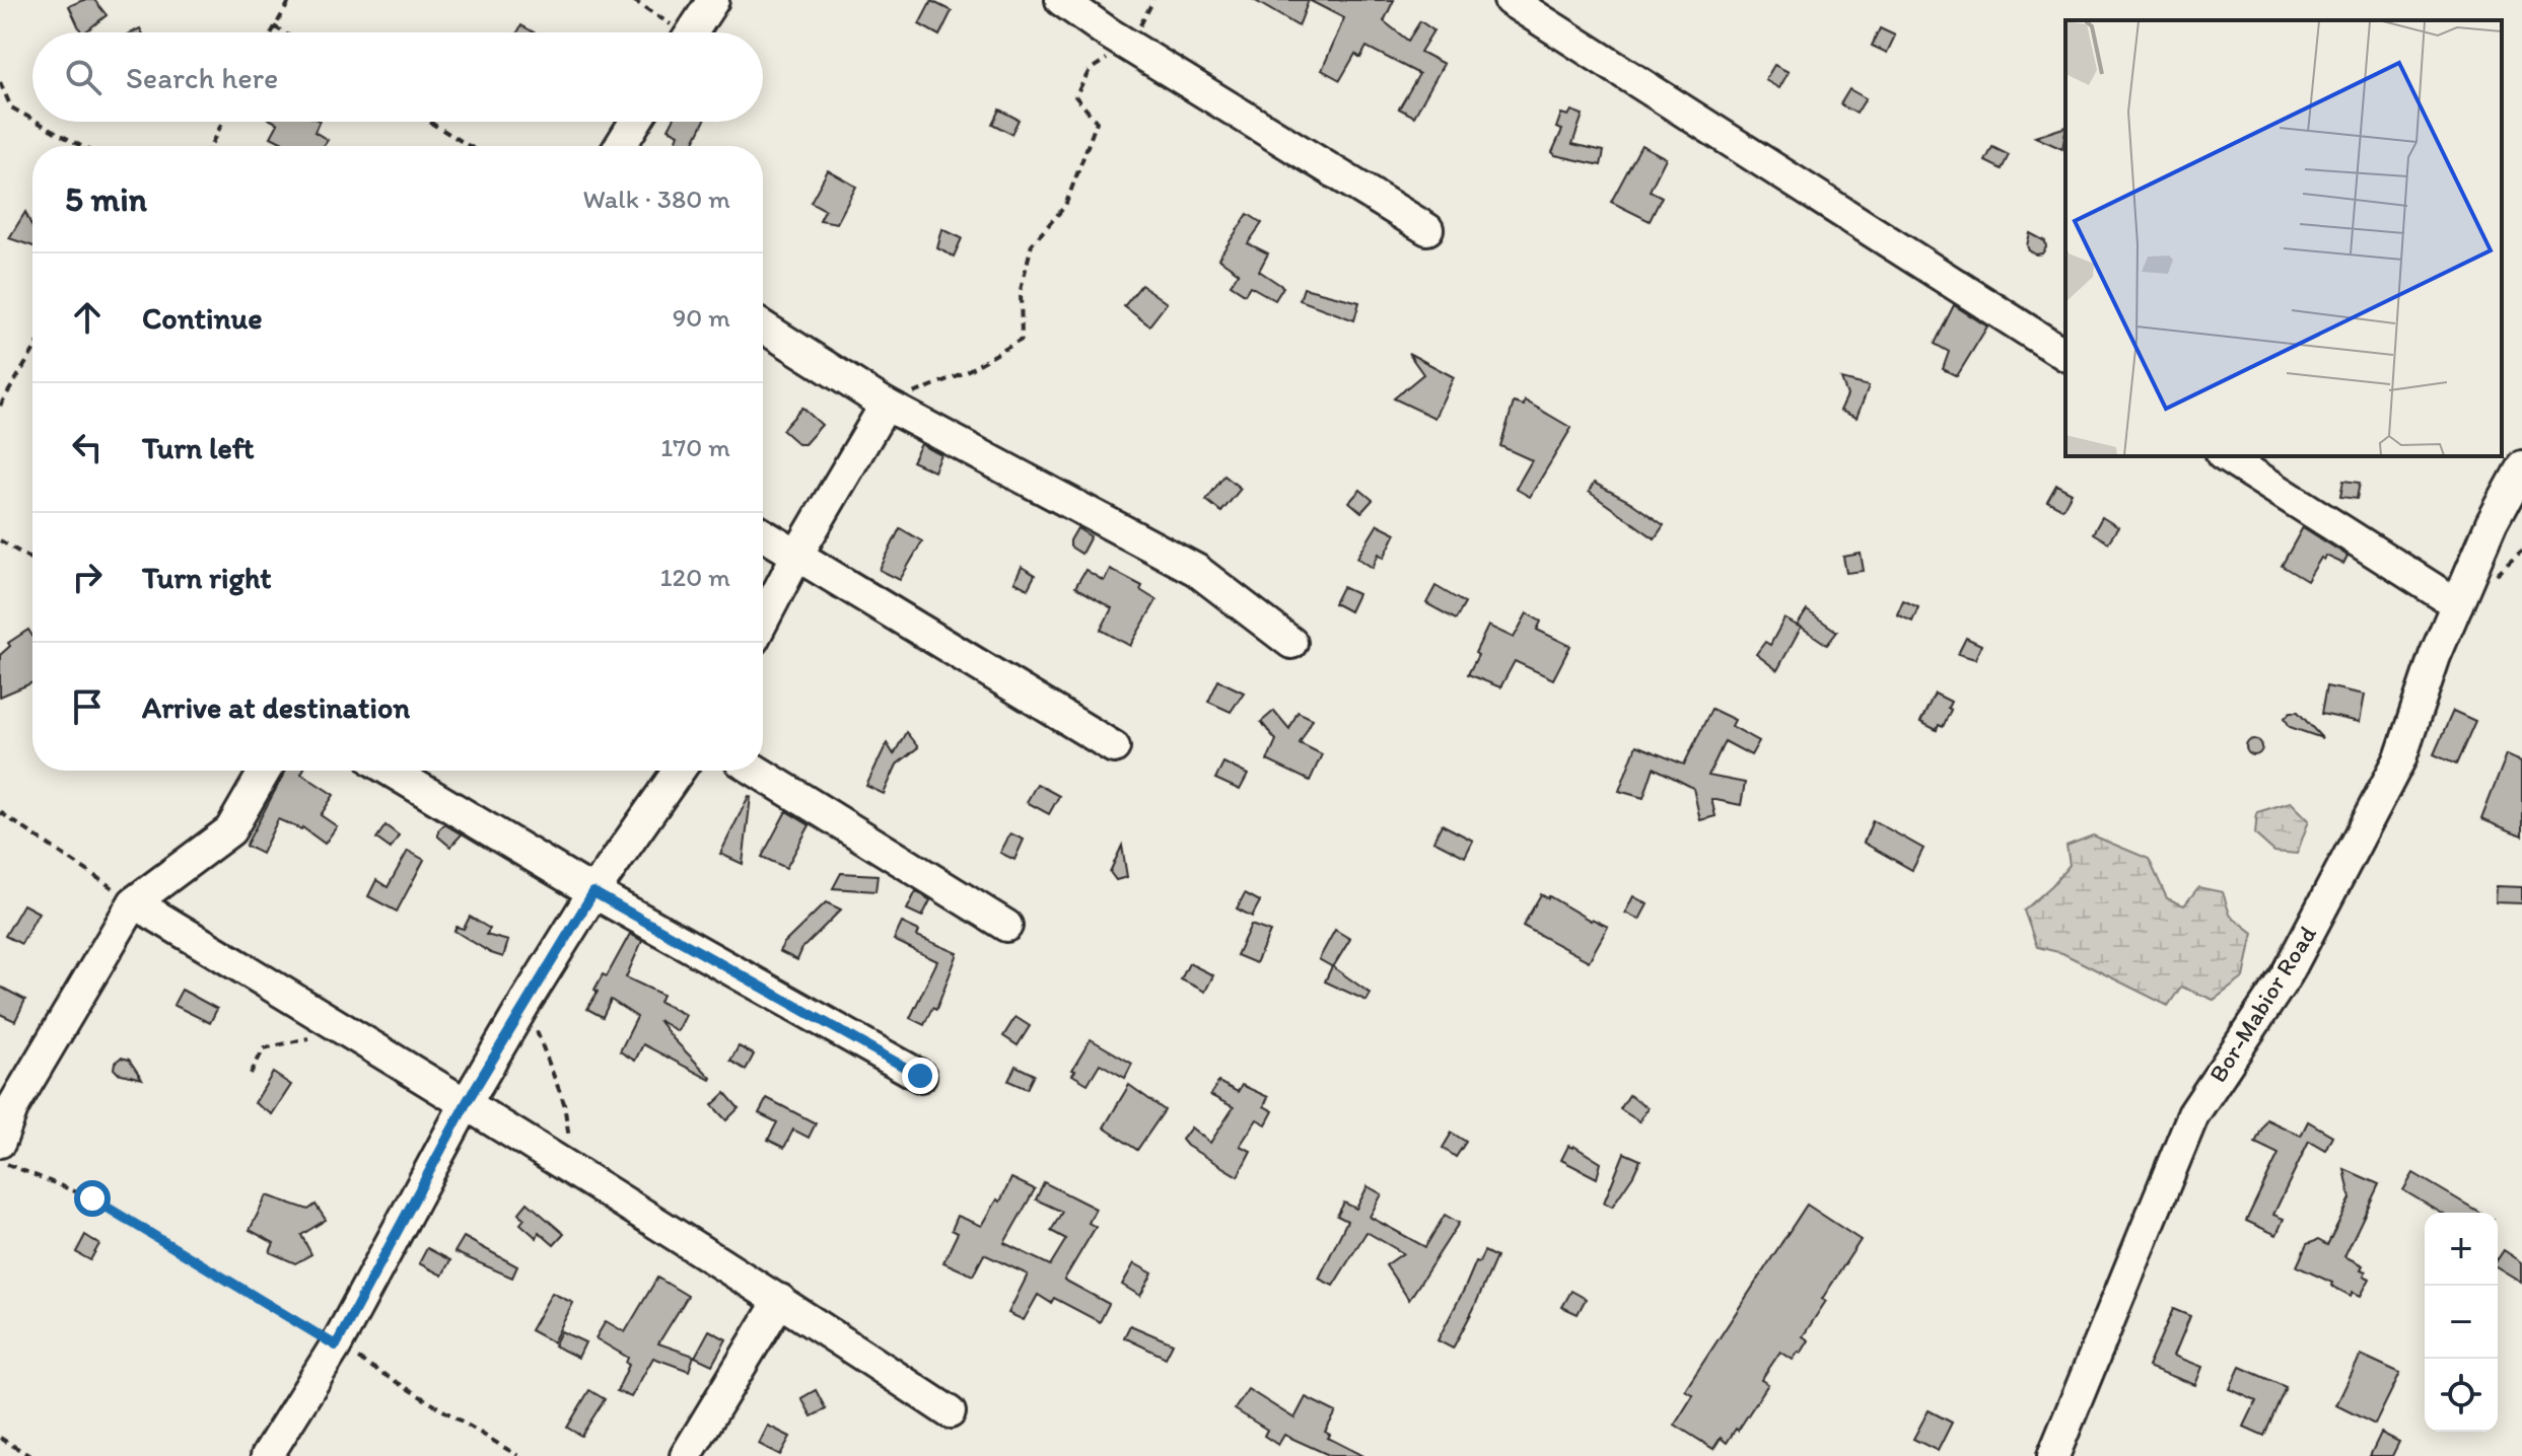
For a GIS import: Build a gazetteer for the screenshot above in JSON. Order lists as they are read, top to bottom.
{
  "streets": {
    "street": ["Bor-Mabior Road"]
  },
  "page": {
    "search": "Search here",
    "heading": ["5 min", "Walk · 380 m"],
    "list": [
      ["Continue", "90 m"],
      ["Turn left", "170 m"],
      ["Turn right", "120 m"],
      "Arrive at destination"
    ],
    "map_buttons": ["+", "−"]
  }
}
